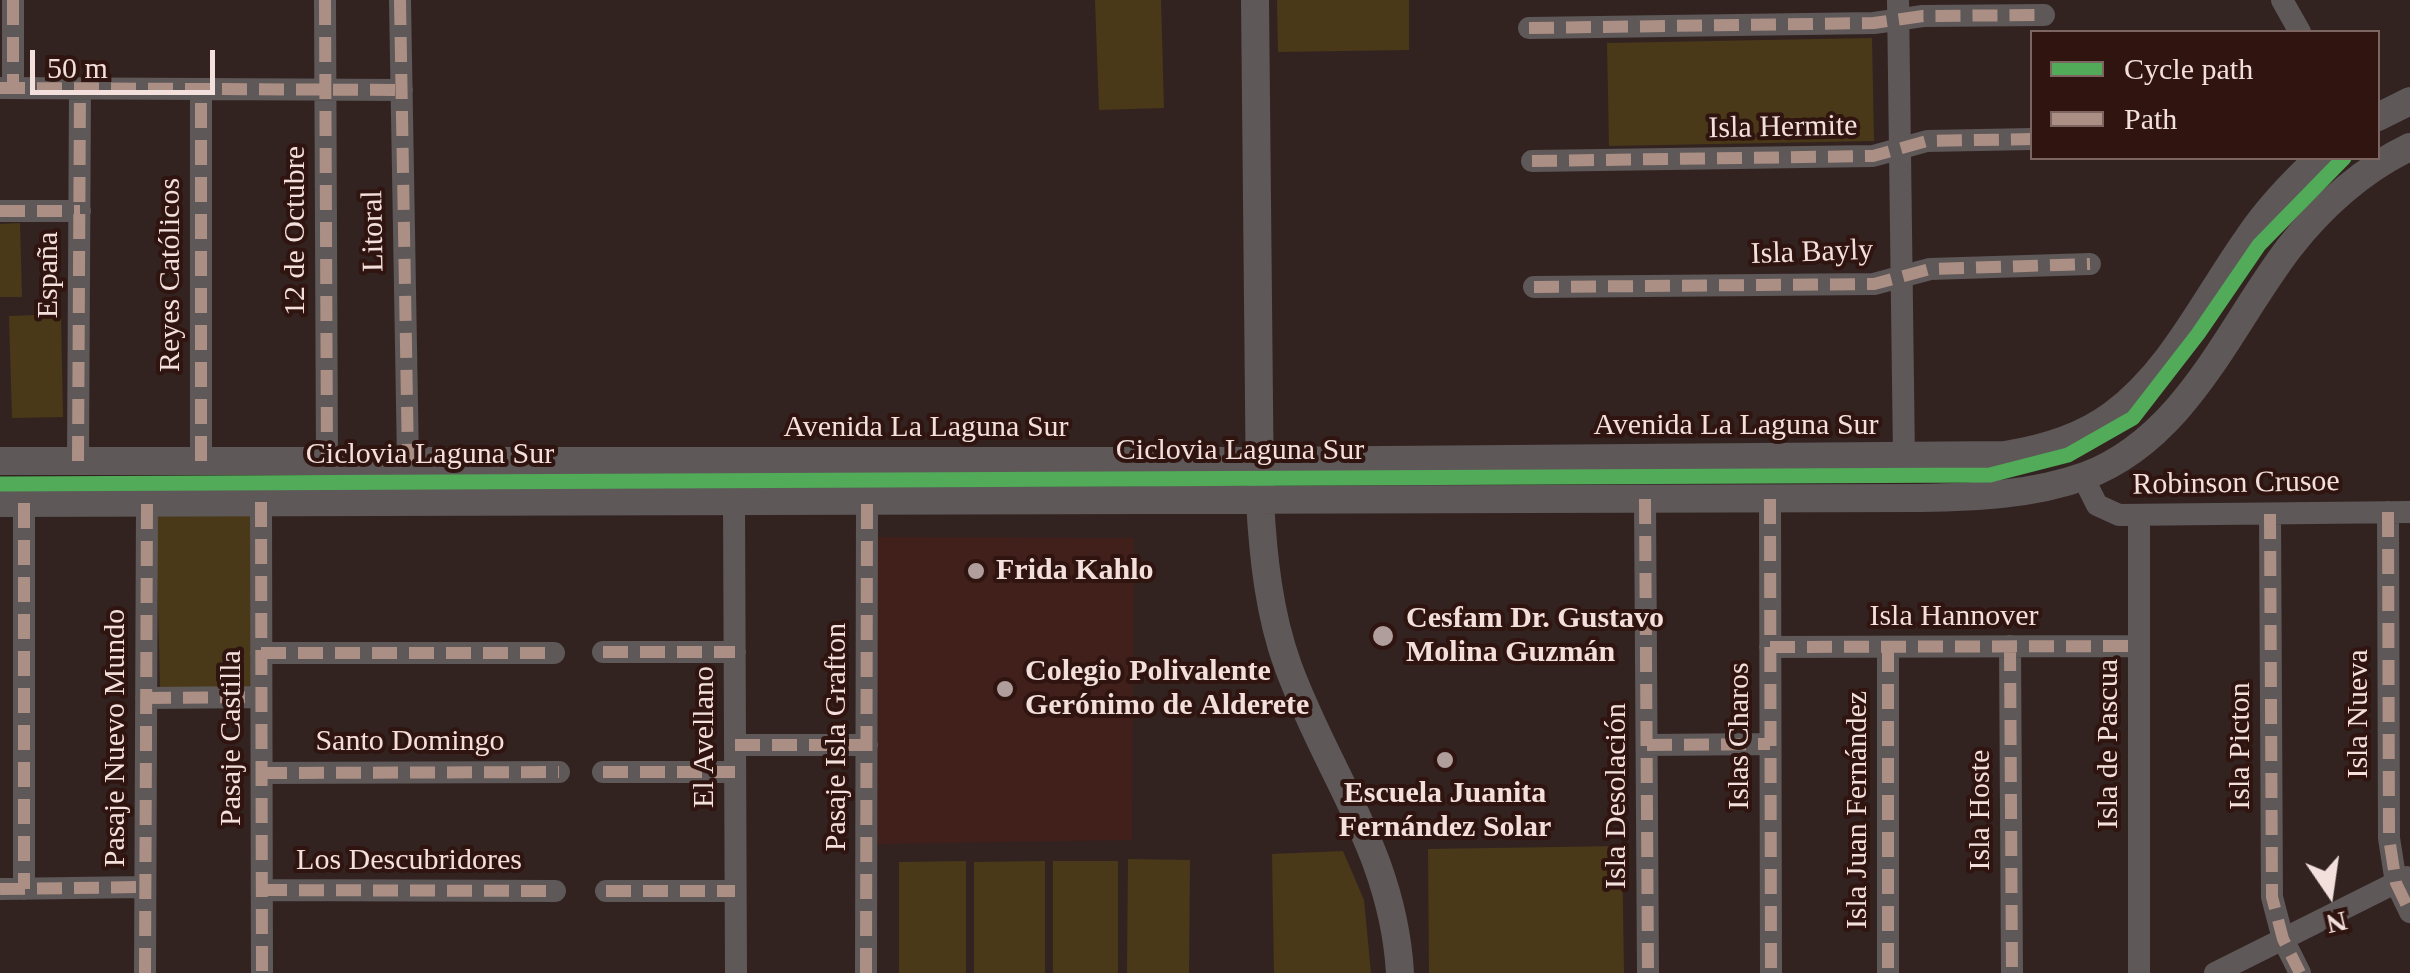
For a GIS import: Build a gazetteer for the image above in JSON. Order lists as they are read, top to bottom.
{
  "streets": {
    "street": [
      "Isla Hermite",
      "12 de Octubre",
      "Litoral",
      "Isla Bayly",
      "España",
      "Reyes Católicos",
      "Avenida La Laguna Sur",
      "Robinson Crusoe",
      "Isla Hannover",
      "Isla Nueva",
      "Islas Charos",
      "El Avellano",
      "Pasaje Isla Grafton",
      "Pasaje Nuevo Mundo",
      "Pasaje Castilla",
      "Santo Domingo",
      "Isla de Pascua",
      "Isla Picton",
      "Isla Desolación",
      "Isla Juan Fernández",
      "Isla Hoste",
      "Los Descubridores"
    ],
    "cycle path": ["Ciclovia Laguna Sur"]
  },
  "crossings": [
    ["12 de Octubre", "Avenida La Laguna Sur"],
    ["Litoral", "Avenida La Laguna Sur"],
    ["España", "Avenida La Laguna Sur"],
    ["Reyes Católicos", "Avenida La Laguna Sur"],
    ["Robinson Crusoe", "Isla Nueva"],
    ["Robinson Crusoe", "Isla de Pascua"],
    ["Robinson Crusoe", "Isla Picton"],
    ["Isla Hannover", "Islas Charos"],
    ["Isla Hannover", "Isla de Pascua"],
    ["Isla Hannover", "Isla Juan Fernández"],
    ["Isla Hannover", "Isla Hoste"],
    ["Pasaje Castilla", "Santo Domingo"],
    ["Pasaje Castilla", "Los Descubridores"]
  ],
  "places": [
    "Frida Kahlo",
    "Cesfam Dr. Gustavo Molina Guzmán",
    "Colegio Polivalente Gerónimo de Alderete",
    "Escuela Juanita Fernández Solar"
  ],
  "legend": ["Cycle path", "Path"],
  "scale_bar": "50 m",
  "north": "bottom"
}
